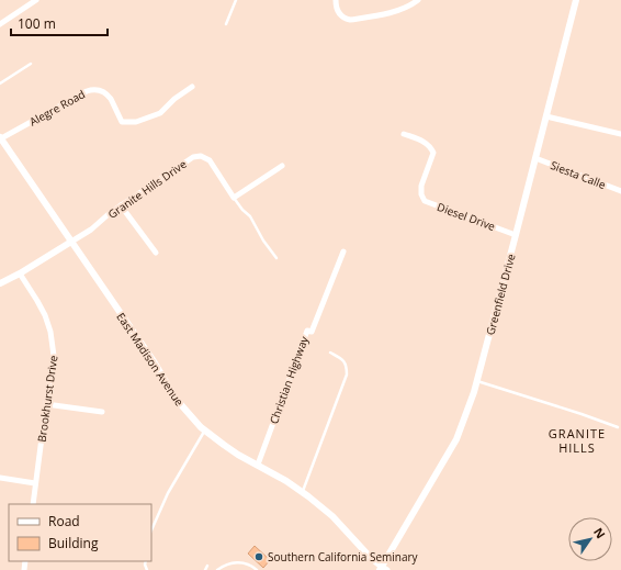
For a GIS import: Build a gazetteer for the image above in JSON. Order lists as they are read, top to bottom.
{
  "streets": {
    "street": [
      "Alegre Road",
      "Siesta Calle",
      "Granite Hills Drive",
      "Diesel Drive",
      "Greenfield Drive",
      "East Madison Avenue",
      "Christian Highway",
      "Brookhurst Drive"
    ]
  },
  "crossings": [
    ["Alegre Road", "East Madison Avenue"],
    ["Siesta Calle", "Greenfield Drive"],
    ["Granite Hills Drive", "East Madison Avenue"],
    ["Granite Hills Drive", "Brookhurst Drive"],
    ["Diesel Drive", "Greenfield Drive"],
    ["Greenfield Drive", "East Madison Avenue"],
    ["East Madison Avenue", "Christian Highway"]
  ],
  "districts": ["GRANITE HILLS"],
  "places": ["Southern California Seminary"],
  "legend": ["Road", "Building"],
  "scale_bar": "100 m",
  "north": "top right"
}
